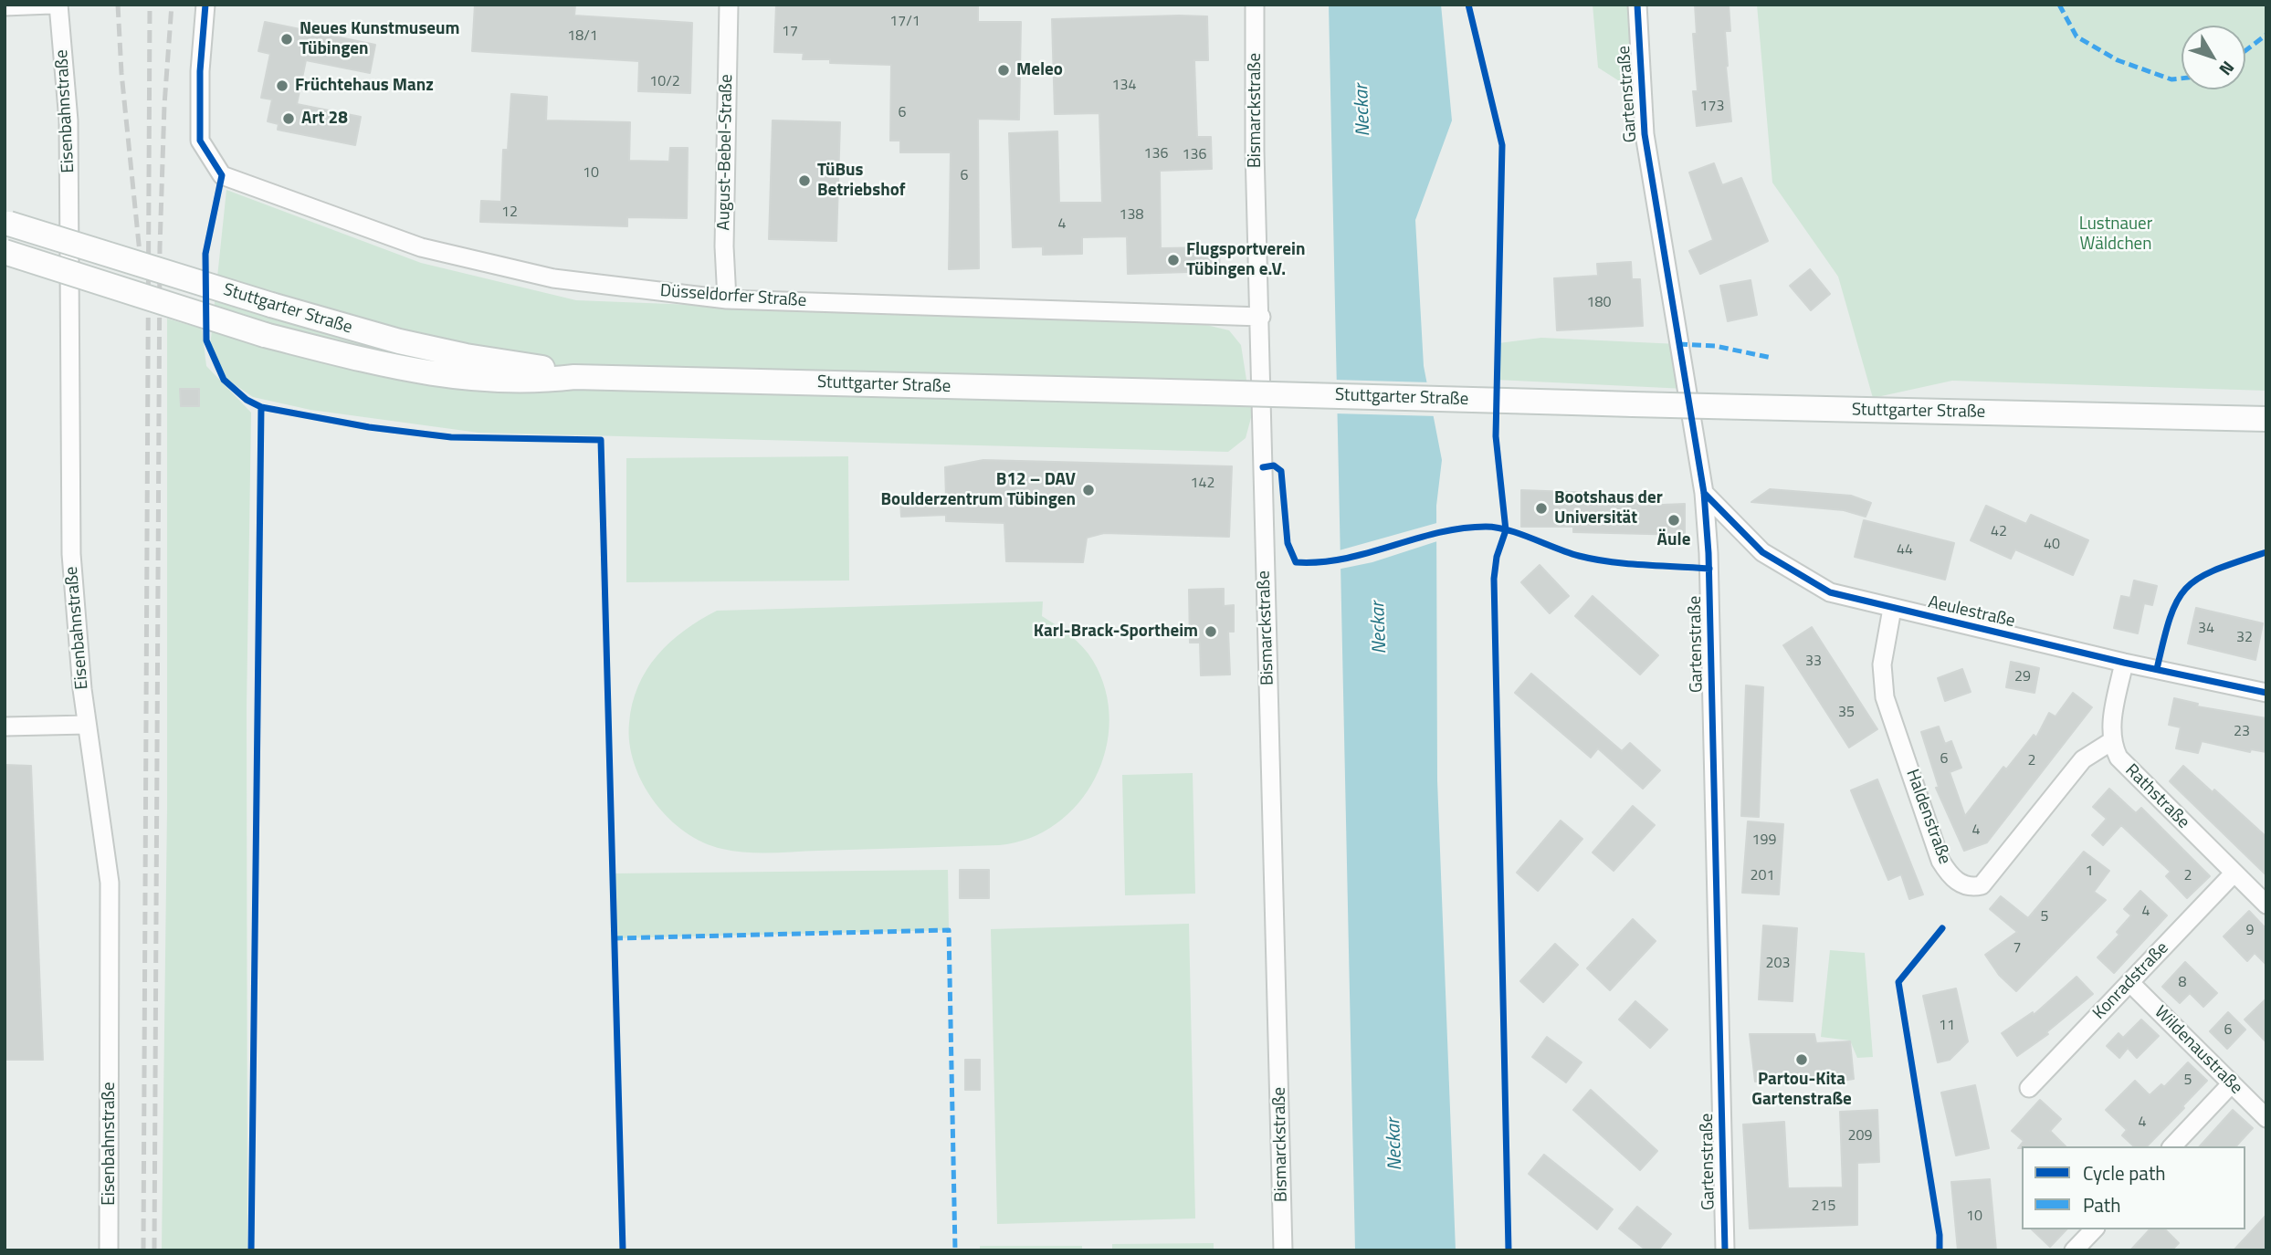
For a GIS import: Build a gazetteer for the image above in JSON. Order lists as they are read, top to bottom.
{
  "streets": {
    "main road": ["Stuttgarter Straße"],
    "street": [
      "Gartenstraße",
      "Bismarckstraße",
      "Eisenbahnstraße",
      "August-Bebel-Straße",
      "Düsseldorfer Straße",
      "Aeulestraße",
      "Rathstraße",
      "Haldenstraße",
      "Konradstraße",
      "Wildenaustraße"
    ]
  },
  "crossings": [
    ["Gartenstraße", "Aeulestraße"],
    ["Bismarckstraße", "Düsseldorfer Straße"],
    ["August-Bebel-Straße", "Düsseldorfer Straße"],
    ["Aeulestraße", "Haldenstraße"],
    ["Rathstraße", "Haldenstraße"],
    ["Rathstraße", "Konradstraße"],
    ["Konradstraße", "Wildenaustraße"]
  ],
  "water": ["Neckar"],
  "parks": ["Lustnauer Wäldchen"],
  "places": [
    "Neues Kunstmuseum Tübingen",
    "Meleo",
    "Früchtehaus Manz",
    "Art 28",
    "TüBus Betriebshof",
    "Flugsportverein Tübingen e.V.",
    "B12 – DAV Boulderzentrum Tübingen",
    "Bootshaus der Universität",
    "Äule",
    "Karl-Brack-Sportheim",
    "Partou-Kita Gartenstraße"
  ],
  "house_numbers": [
    "17/1",
    "17",
    "18/1",
    "10/2",
    "134",
    "173",
    "6",
    "136",
    "136",
    "10",
    "6",
    "12",
    "138",
    "4",
    "180",
    "142",
    "42",
    "40",
    "44",
    "34",
    "32",
    "33",
    "29",
    "35",
    "23",
    "6",
    "2",
    "4",
    "199",
    "1",
    "201",
    "2",
    "4",
    "5",
    "9",
    "7",
    "203",
    "8",
    "11",
    "6",
    "5",
    "4",
    "209",
    "215",
    "10"
  ],
  "legend": ["Cycle path", "Path"],
  "north": "bottom right"
}
